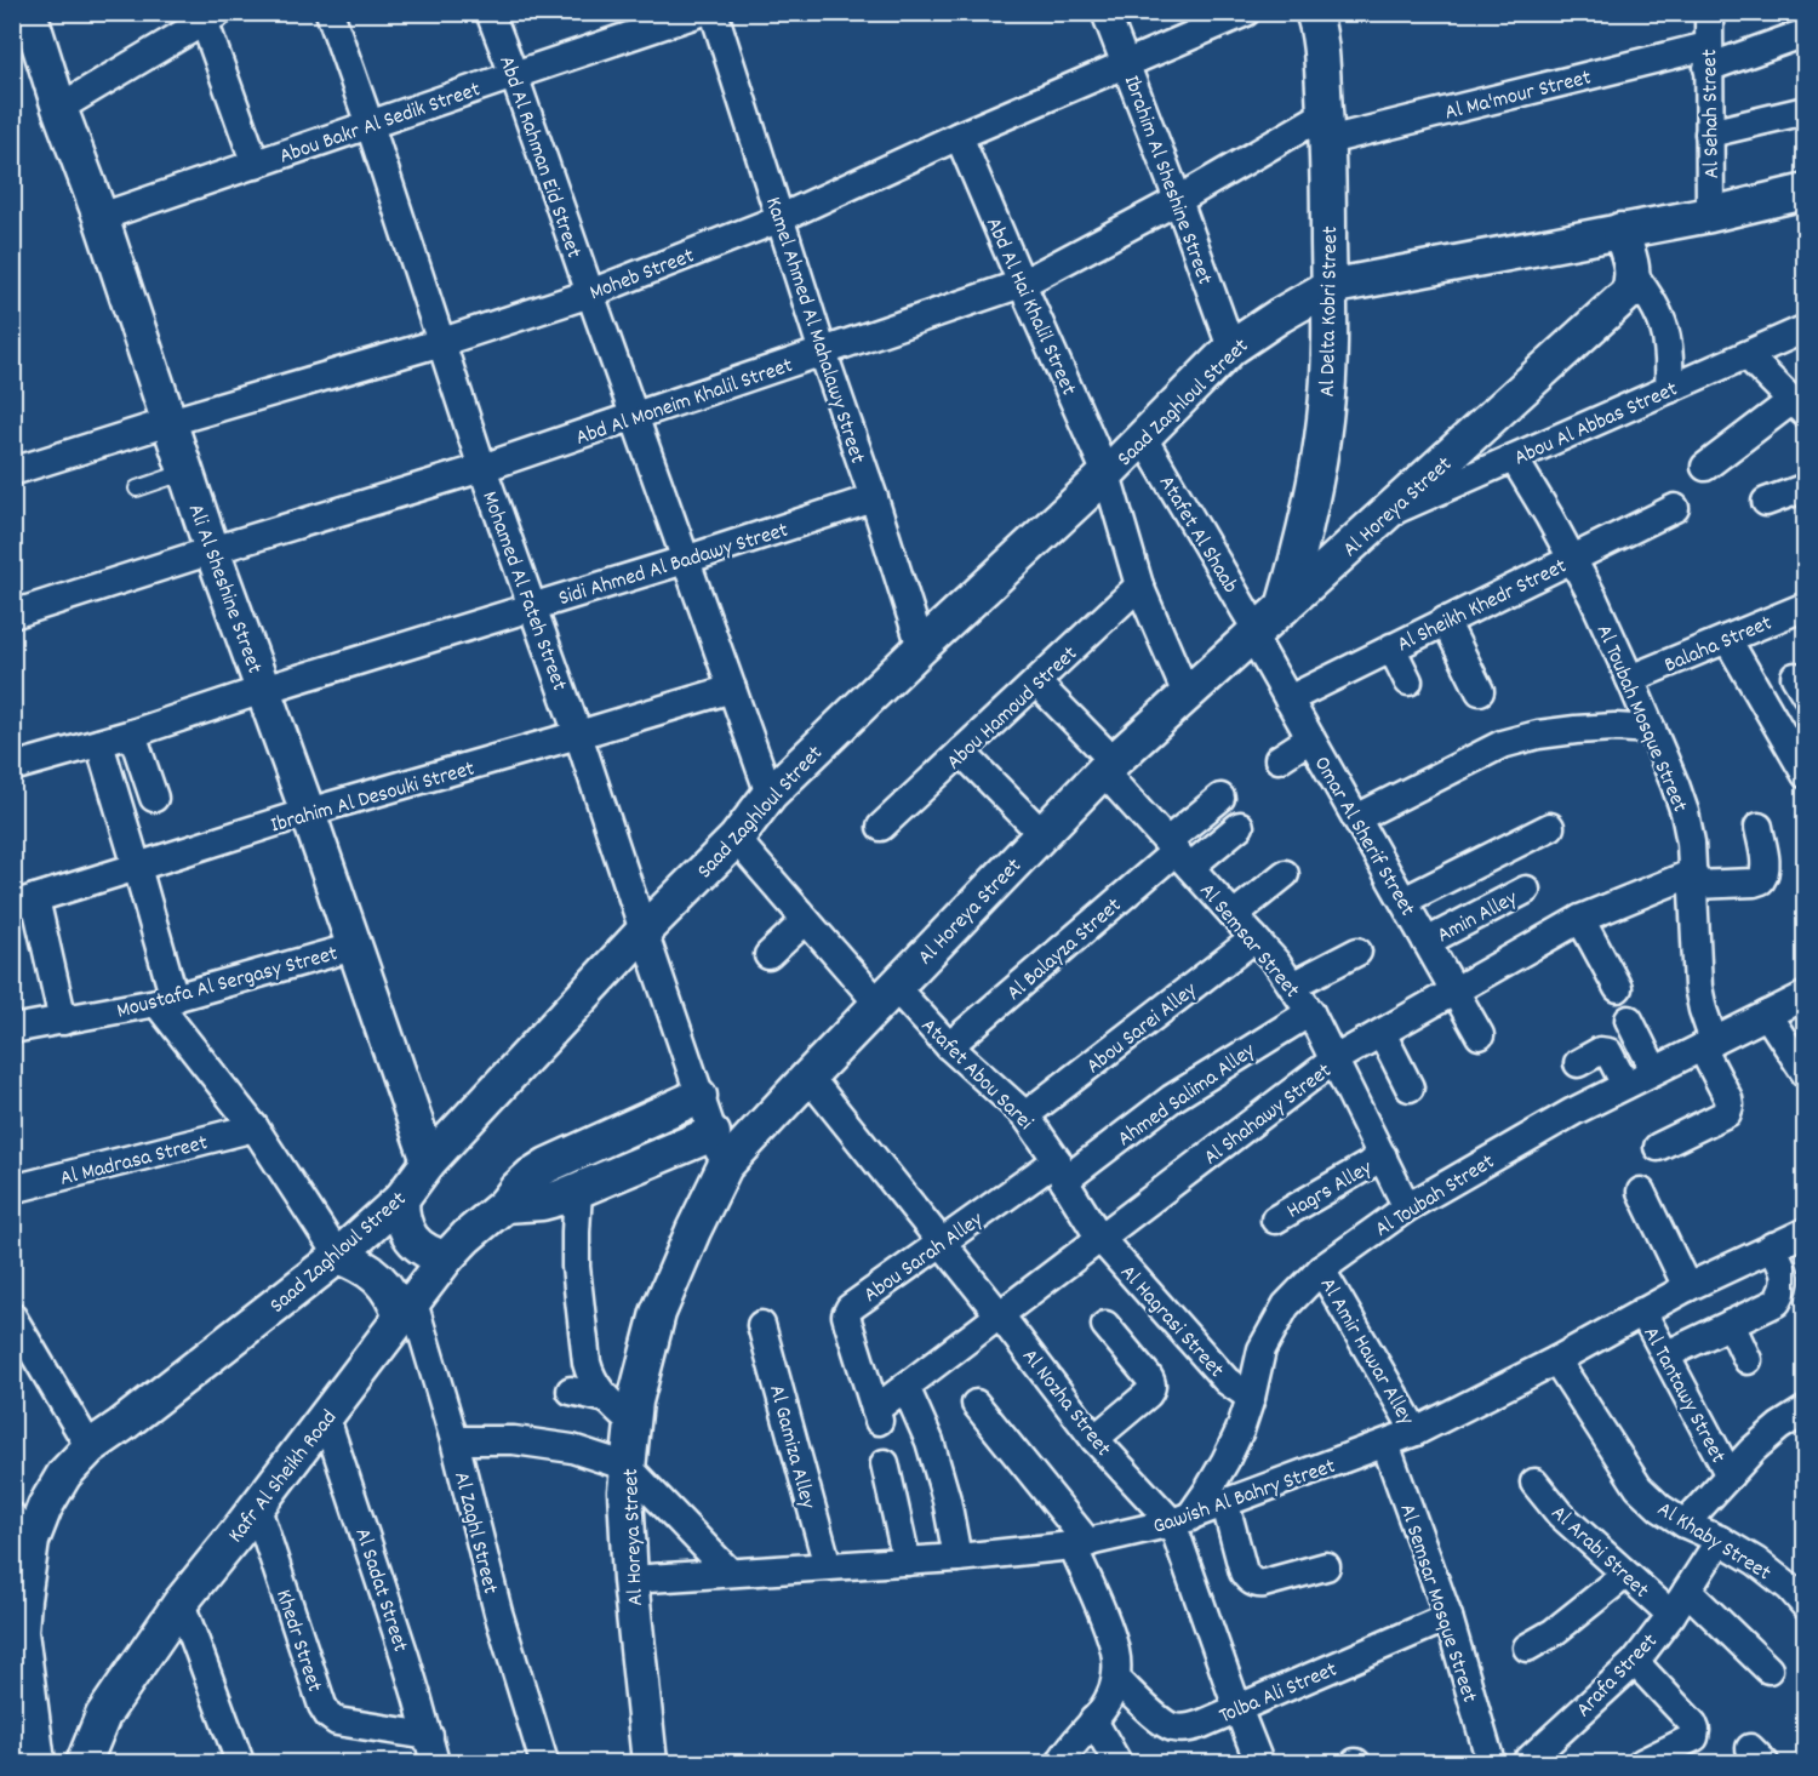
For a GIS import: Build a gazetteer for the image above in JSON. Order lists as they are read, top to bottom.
{
  "streets": {
    "street": [
      "Al Ma'mour Street",
      "Al Sehah Street",
      "Abou Bakr Al Sedik Street",
      "Abd Al Rahman Eid Street",
      "Ibrahim Al Sheshine Street",
      "Moheb Street",
      "Abd Al Hai Khalil Street",
      "Al Delta Kobri Street",
      "Kamel Ahmed Al Mahalawy Street",
      "Abd Al Moneim Khalil Street",
      "Saad Zaghloul Street",
      "Abou Al Abbas Street",
      "Al Horeya Street",
      "Atafet Al Shaab",
      "Sidi Ahmed Al Badawy Street",
      "Ali Al Sheshine Street",
      "Mohamed Al Fateh Street",
      "Al Sheikh Khedr Street",
      "Balaha Street",
      "Abou Hamoud Street",
      "Al Toubah Mosque Street",
      "Ibrahim Al Desouki Street",
      "Omar Al Sherif Street",
      "Amin Alley",
      "Al Semsar Street",
      "Al Balayza Street",
      "Moustafa Al Sergasy Street",
      "Abou Sarei Alley",
      "Atafet Abou Sarei",
      "Ahmed Salima Alley",
      "Al Shahawy Street",
      "Al Madrasa Street",
      "Hagrs Alley",
      "Al Toubah Street",
      "Abou Sarah Alley",
      "Al Hagrasi Street",
      "Al Amir Hawar Alley",
      "Al Tantawy Street",
      "Al Nozha Street",
      "Al Gamiza Alley",
      "Kafr Al Sheikh Road",
      "Gawish Al Bahry Street",
      "Al Zaghl Street",
      "Al Khaby Street",
      "Al Arabi Street",
      "Al Sadat Street",
      "Al Semsar Mosque Street",
      "Khedr Street",
      "Arafa Street",
      "Tolba Ali Street"
    ]
  },
  "crossings": [
    ["Al Ma'mour Street", "Al Sehah Street"],
    ["Al Ma'mour Street", "Al Delta Kobri Street"],
    ["Al Ma'mour Street", "Abd Al Moneim Khalil Street"],
    ["Al Sehah Street", "Saad Zaghloul Street"],
    ["Abou Bakr Al Sedik Street", "Abd Al Rahman Eid Street"],
    ["Abou Bakr Al Sedik Street", "Ali Al Sheshine Street"],
    ["Abou Bakr Al Sedik Street", "Mohamed Al Fateh Street"],
    ["Abd Al Rahman Eid Street", "Moheb Street"],
    ["Abd Al Rahman Eid Street", "Abd Al Moneim Khalil Street"],
    ["Abd Al Rahman Eid Street", "Saad Zaghloul Street"],
    ["Abd Al Rahman Eid Street", "Sidi Ahmed Al Badawy Street"],
    ["Abd Al Rahman Eid Street", "Ibrahim Al Desouki Street"],
    ["Ibrahim Al Sheshine Street", "Moheb Street"],
    ["Ibrahim Al Sheshine Street", "Abd Al Moneim Khalil Street"],
    ["Ibrahim Al Sheshine Street", "Saad Zaghloul Street"],
    ["Moheb Street", "Abd Al Hai Khalil Street"],
    ["Moheb Street", "Kamel Ahmed Al Mahalawy Street"],
    ["Moheb Street", "Ali Al Sheshine Street"],
    ["Moheb Street", "Mohamed Al Fateh Street"],
    ["Abd Al Hai Khalil Street", "Abd Al Moneim Khalil Street"],
    ["Abd Al Hai Khalil Street", "Saad Zaghloul Street"],
    ["Abd Al Hai Khalil Street", "Al Horeya Street"],
    ["Abd Al Hai Khalil Street", "Abou Hamoud Street"],
    ["Al Delta Kobri Street", "Abd Al Moneim Khalil Street"],
    ["Al Delta Kobri Street", "Saad Zaghloul Street"],
    ["Al Delta Kobri Street", "Al Horeya Street"],
    ["Kamel Ahmed Al Mahalawy Street", "Abd Al Moneim Khalil Street"],
    ["Kamel Ahmed Al Mahalawy Street", "Saad Zaghloul Street"],
    ["Kamel Ahmed Al Mahalawy Street", "Sidi Ahmed Al Badawy Street"],
    ["Abd Al Moneim Khalil Street", "Ali Al Sheshine Street"],
    ["Abd Al Moneim Khalil Street", "Mohamed Al Fateh Street"],
    ["Saad Zaghloul Street", "Atafet Al Shaab"],
    ["Saad Zaghloul Street", "Ali Al Sheshine Street"],
    ["Saad Zaghloul Street", "Mohamed Al Fateh Street"],
    ["Saad Zaghloul Street", "Atafet Abou Sarei"],
    ["Abou Al Abbas Street", "Al Horeya Street"],
    ["Abou Al Abbas Street", "Al Toubah Mosque Street"],
    ["Al Horeya Street", "Atafet Al Shaab"],
    ["Al Horeya Street", "Mohamed Al Fateh Street"],
    ["Al Horeya Street", "Omar Al Sherif Street"],
    ["Al Horeya Street", "Al Semsar Street"],
    ["Al Horeya Street", "Atafet Abou Sarei"],
    ["Al Horeya Street", "Al Nozha Street"],
    ["Al Horeya Street", "Gawish Al Bahry Street"],
    ["Atafet Al Shaab", "Omar Al Sherif Street"],
    ["Sidi Ahmed Al Badawy Street", "Ali Al Sheshine Street"],
    ["Sidi Ahmed Al Badawy Street", "Mohamed Al Fateh Street"],
    ["Ali Al Sheshine Street", "Ibrahim Al Desouki Street"],
    ["Ali Al Sheshine Street", "Moustafa Al Sergasy Street"],
    ["Mohamed Al Fateh Street", "Ibrahim Al Desouki Street"],
    ["Mohamed Al Fateh Street", "Kafr Al Sheikh Road"],
    ["Al Sheikh Khedr Street", "Al Toubah Mosque Street"],
    ["Al Sheikh Khedr Street", "Omar Al Sherif Street"],
    ["Balaha Street", "Al Toubah Mosque Street"],
    ["Abou Hamoud Street", "Al Semsar Street"],
    ["Al Toubah Mosque Street", "Al Shahawy Street"],
    ["Al Toubah Mosque Street", "Al Toubah Street"],
    ["Omar Al Sherif Street", "Amin Alley"],
    ["Omar Al Sherif Street", "Al Shahawy Street"],
    ["Al Semsar Street", "Al Balayza Street"],
    ["Al Semsar Street", "Abou Sarei Alley"],
    ["Al Semsar Street", "Ahmed Salima Alley"],
    ["Al Semsar Street", "Al Shahawy Street"],
    ["Al Semsar Street", "Hagrs Alley"],
    ["Al Semsar Street", "Al Toubah Street"],
    ["Al Balayza Street", "Atafet Abou Sarei"],
    ["Abou Sarei Alley", "Atafet Abou Sarei"],
    ["Atafet Abou Sarei", "Ahmed Salima Alley"],
    ["Atafet Abou Sarei", "Al Shahawy Street"],
    ["Atafet Abou Sarei", "Abou Sarah Alley"],
    ["Atafet Abou Sarei", "Al Hagrasi Street"],
    ["Ahmed Salima Alley", "Abou Sarah Alley"],
    ["Al Shahawy Street", "Abou Sarah Alley"],
    ["Al Shahawy Street", "Al Hagrasi Street"],
    ["Al Shahawy Street", "Al Nozha Street"],
    ["Al Toubah Street", "Al Hagrasi Street"],
    ["Al Toubah Street", "Al Amir Hawar Alley"],
    ["Al Toubah Street", "Al Nozha Street"],
    ["Al Toubah Street", "Gawish Al Bahry Street"],
    ["Abou Sarah Alley", "Al Nozha Street"],
    ["Al Amir Hawar Alley", "Gawish Al Bahry Street"],
    ["Al Tantawy Street", "Gawish Al Bahry Street"],
    ["Al Nozha Street", "Gawish Al Bahry Street"],
    ["Al Nozha Street", "Tolba Ali Street"],
    ["Al Gamiza Alley", "Gawish Al Bahry Street"],
    ["Kafr Al Sheikh Road", "Al Zaghl Street"],
    ["Kafr Al Sheikh Road", "Al Sadat Street"],
    ["Kafr Al Sheikh Road", "Khedr Street"],
    ["Gawish Al Bahry Street", "Al Khaby Street"],
    ["Gawish Al Bahry Street", "Al Semsar Mosque Street"],
    ["Al Khaby Street", "Arafa Street"],
    ["Al Arabi Street", "Arafa Street"],
    ["Al Sadat Street", "Khedr Street"],
    ["Al Semsar Mosque Street", "Tolba Ali Street"]
  ]
}
